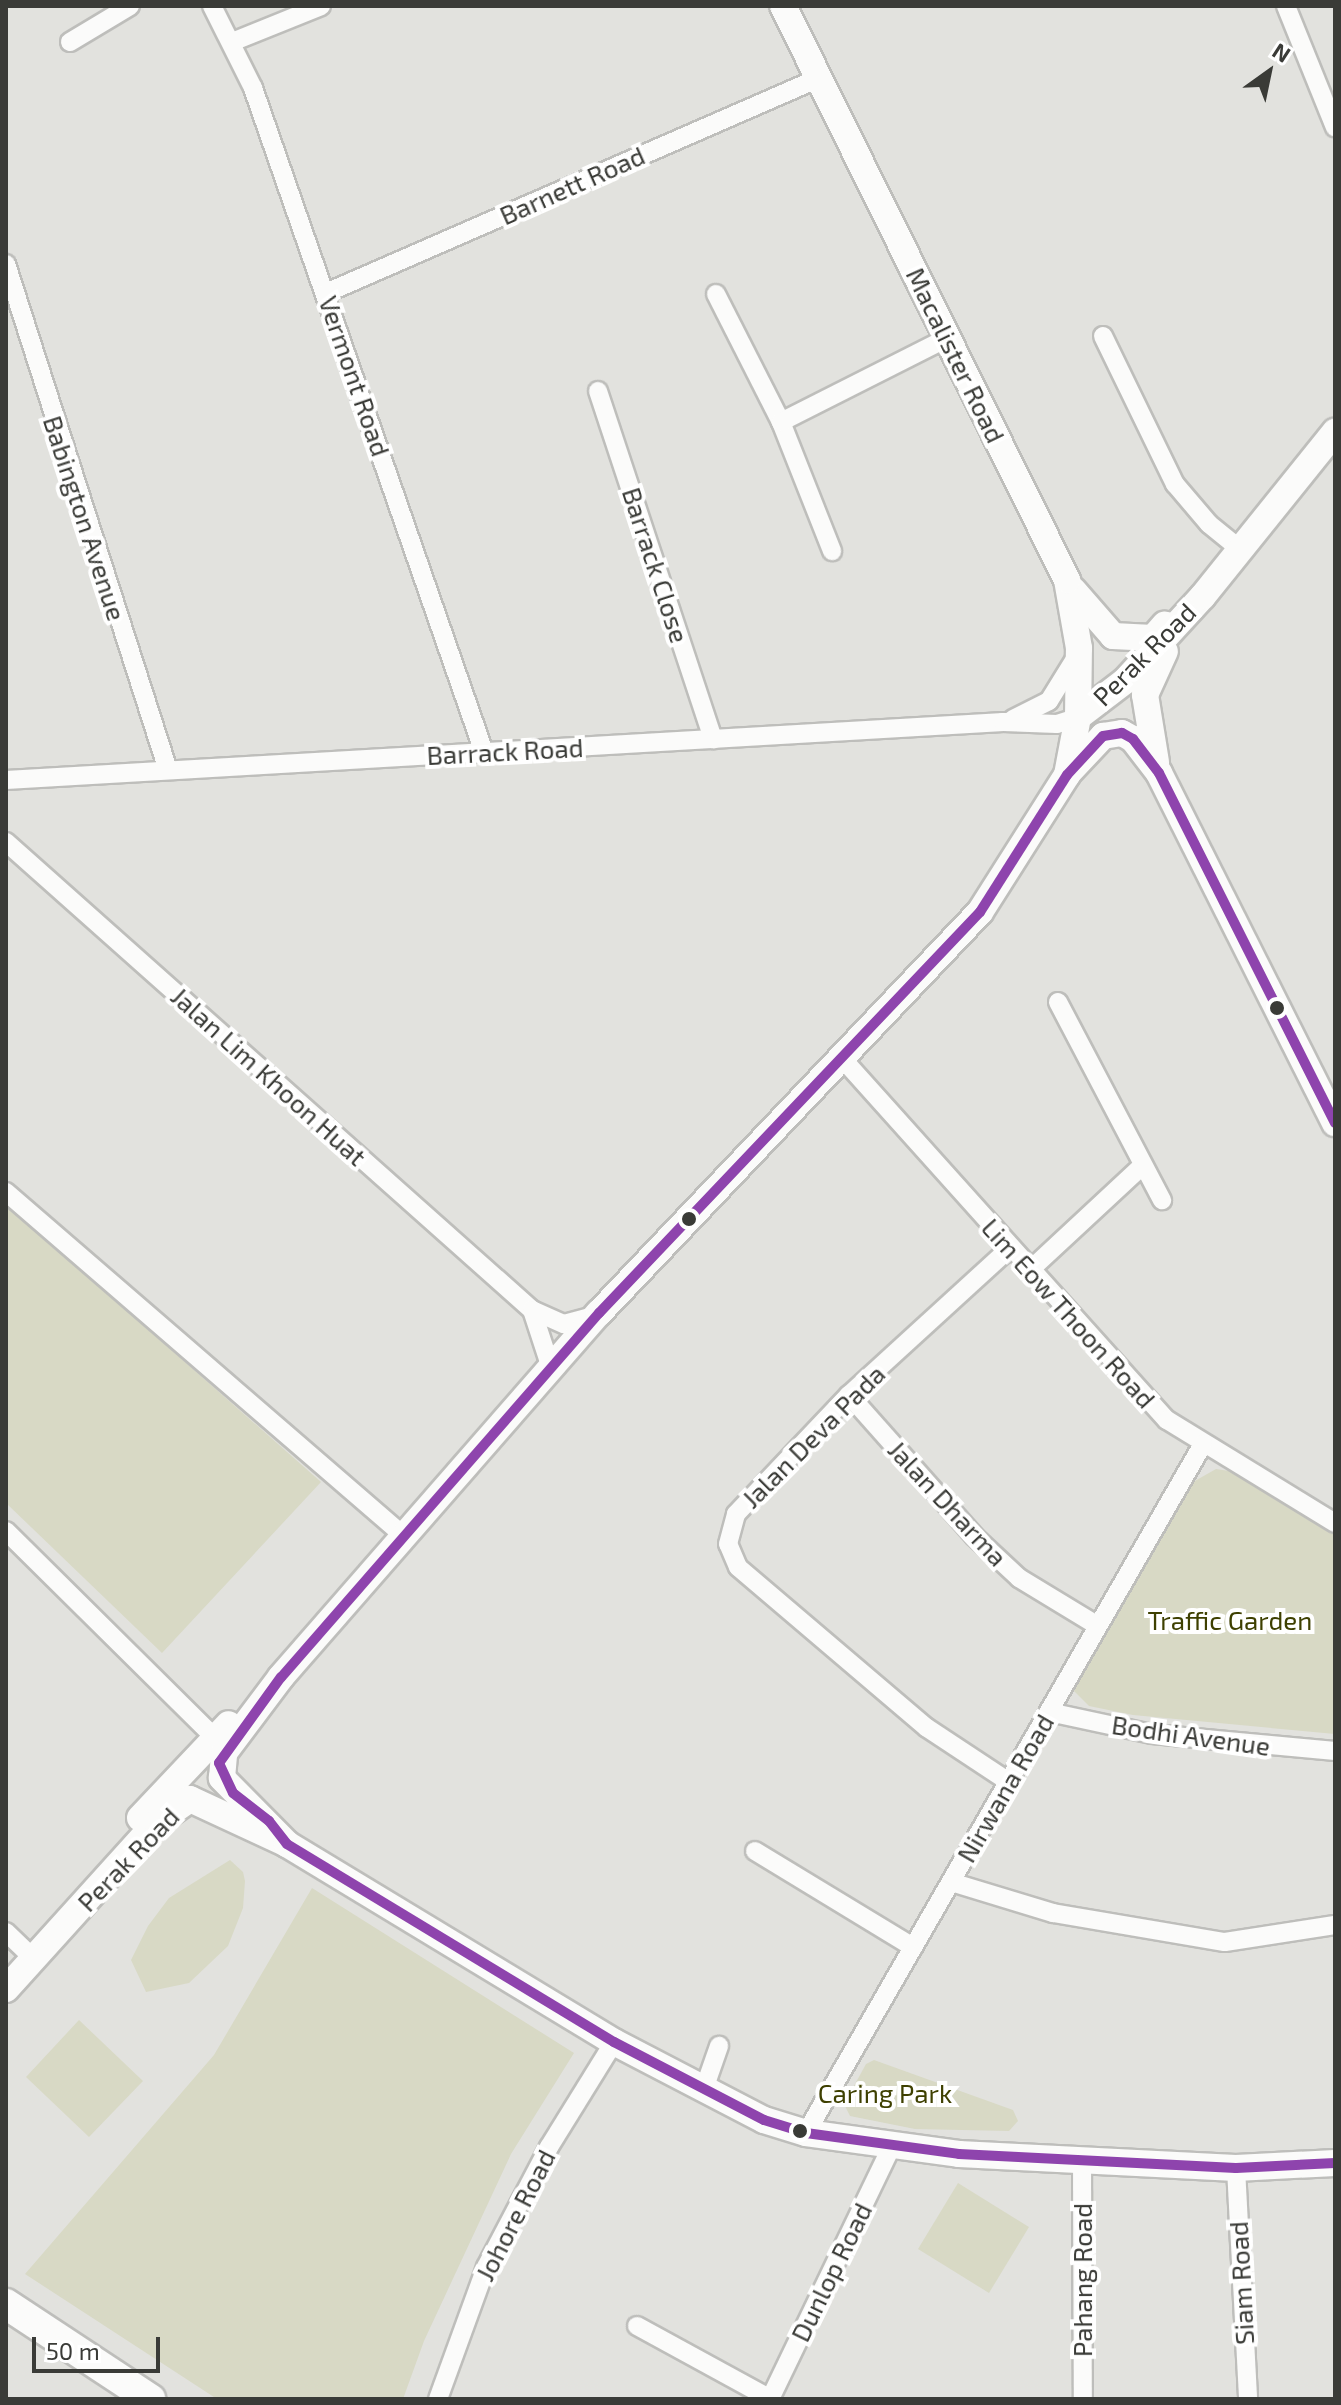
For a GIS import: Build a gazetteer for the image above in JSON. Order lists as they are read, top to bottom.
{
  "streets": {
    "main road": ["Macalister Road", "Perak Road"],
    "street": [
      "Barnett Road",
      "Vermont Road",
      "Babington Avenue",
      "Barrack Close",
      "Barrack Road",
      "Jalan Lim Khoon Huat",
      "Lim Eow Thoon Road",
      "Jalan Deva Pada",
      "Jalan Dharma",
      "Bodhi Avenue",
      "Nirwana Road",
      "Johore Road",
      "Dunlop Road",
      "Pahang Road",
      "Siam Road"
    ]
  },
  "crossings": [
    ["Barnett Road", "Macalister Road"],
    ["Barnett Road", "Vermont Road"],
    ["Macalister Road", "Perak Road"],
    ["Macalister Road", "Barrack Road"],
    ["Vermont Road", "Barrack Road"],
    ["Babington Avenue", "Barrack Road"],
    ["Barrack Close", "Barrack Road"],
    ["Perak Road", "Barrack Road"],
    ["Perak Road", "Jalan Lim Khoon Huat"],
    ["Perak Road", "Lim Eow Thoon Road"],
    ["Lim Eow Thoon Road", "Jalan Deva Pada"],
    ["Lim Eow Thoon Road", "Nirwana Road"],
    ["Jalan Deva Pada", "Jalan Dharma"],
    ["Jalan Deva Pada", "Nirwana Road"],
    ["Jalan Dharma", "Nirwana Road"],
    ["Bodhi Avenue", "Nirwana Road"]
  ],
  "parks": ["Traffic Garden", "Caring Park"],
  "scale_bar": "50 m",
  "north": "top right"
}
